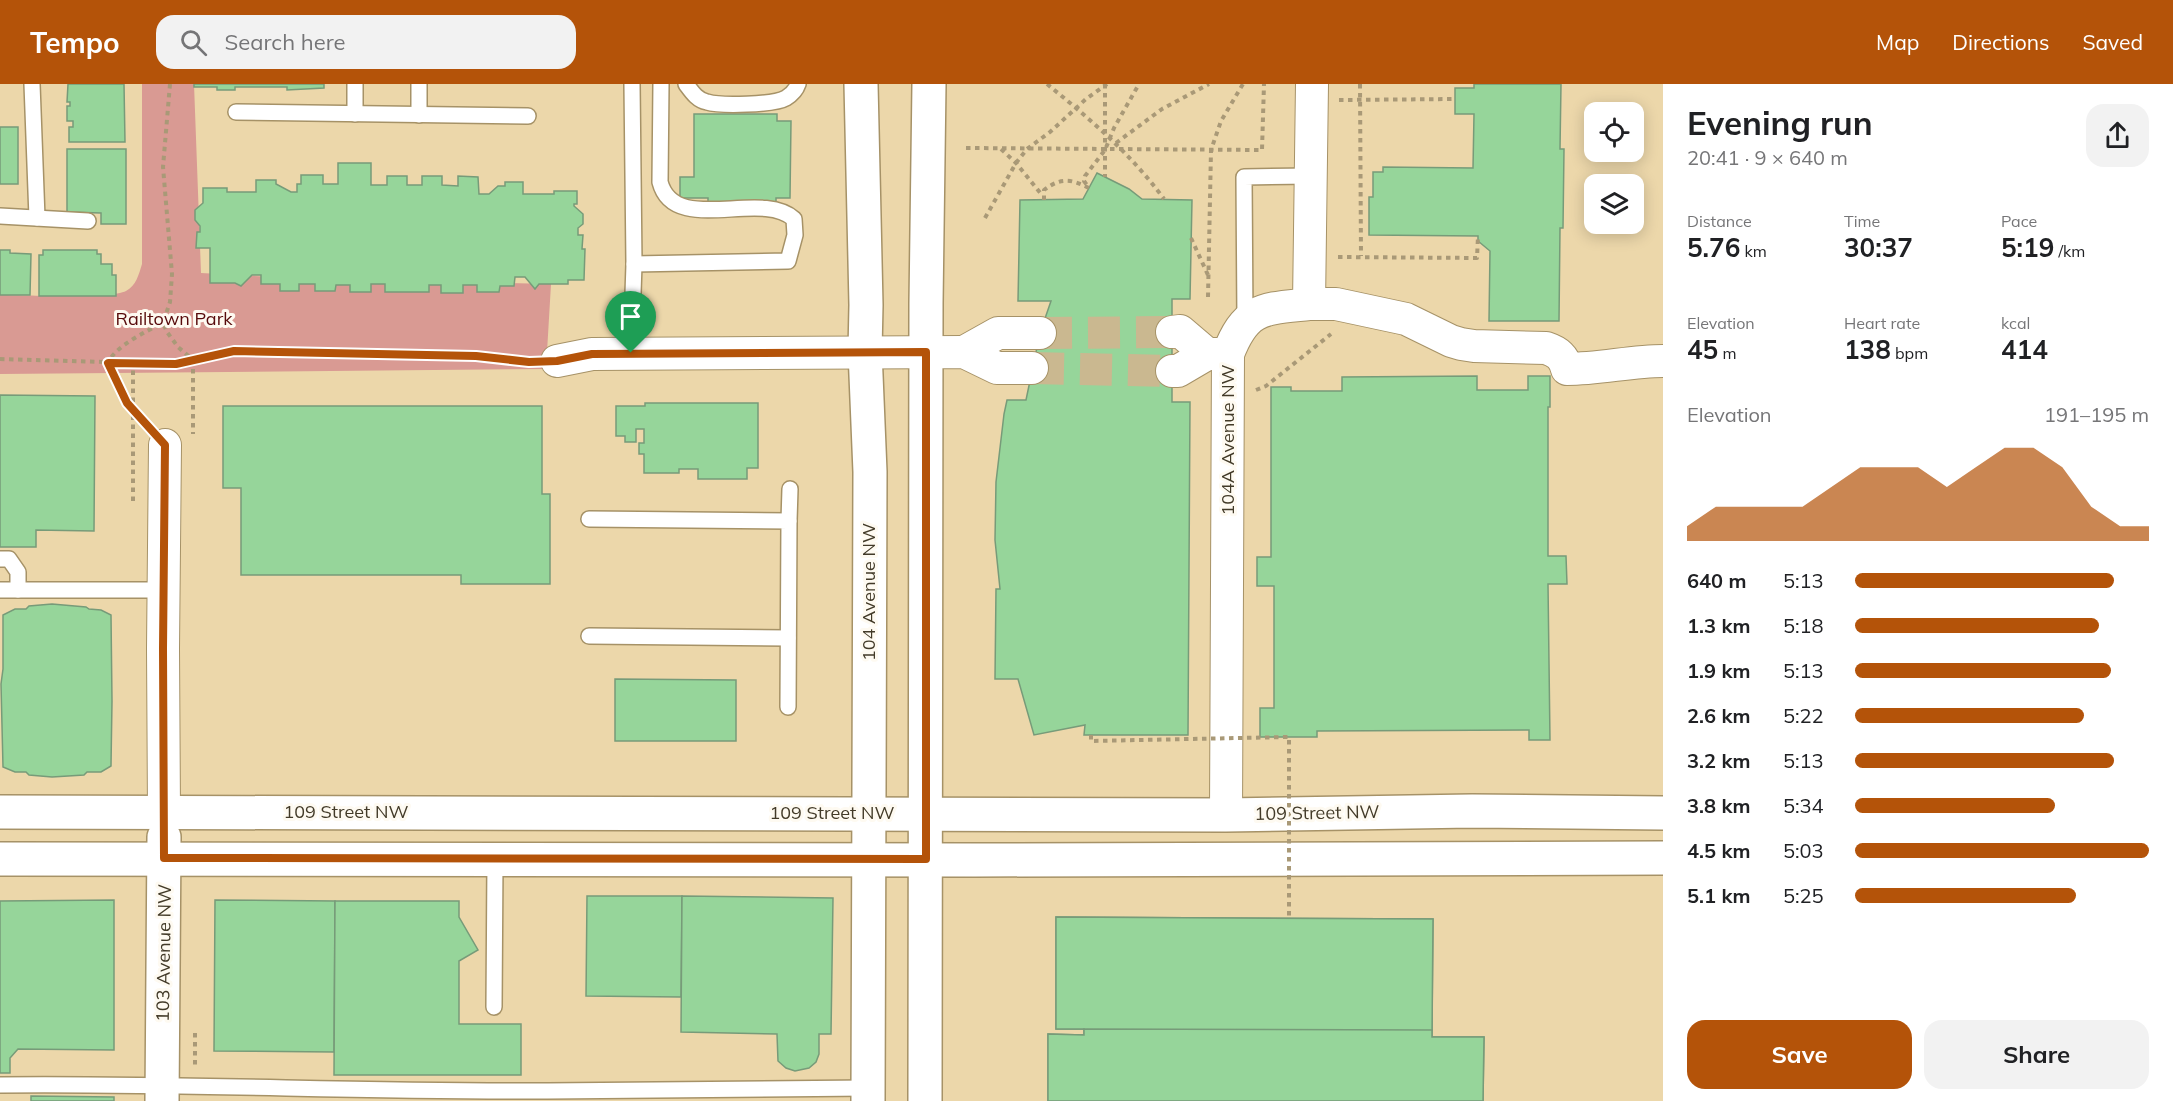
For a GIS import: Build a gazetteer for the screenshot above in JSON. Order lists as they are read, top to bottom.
{
  "streets": {
    "main road": ["104 Avenue NW", "109 Street NW", "103 Avenue NW"],
    "street": ["104A Avenue NW"]
  },
  "crossings": [
    ["104A Avenue NW", "109 Street NW"],
    ["104 Avenue NW", "109 Street NW"],
    ["109 Street NW", "103 Avenue NW"]
  ],
  "parks": ["Railtown Park"],
  "page": {
    "header": "Tempo",
    "search": "Search here",
    "nav": ["Map", "Directions", "Saved"],
    "heading": ["Evening run", "20:41 · 9 × 640 m"],
    "stats": [
      ["Distance", "5.76 km"],
      ["Time", "30:37"],
      ["Pace", "5:19 /km"],
      ["Elevation", "45 m"],
      ["Heart rate", "138 bpm"],
      ["kcal", "414"]
    ],
    "chart": ["Elevation", "191–195 m"],
    "list": [
      {
        "name": "640 m",
        "note": "5:13"
      },
      {
        "name": "1.3 km",
        "note": "5:18"
      },
      {
        "name": "1.9 km",
        "note": "5:13"
      },
      {
        "name": "2.6 km",
        "note": "5:22"
      },
      {
        "name": "3.2 km",
        "note": "5:13"
      },
      {
        "name": "3.8 km",
        "note": "5:34"
      },
      {
        "name": "4.5 km",
        "note": "5:03"
      },
      {
        "name": "5.1 km",
        "note": "5:25"
      }
    ],
    "buttons": ["Save", "Share"]
  }
}
